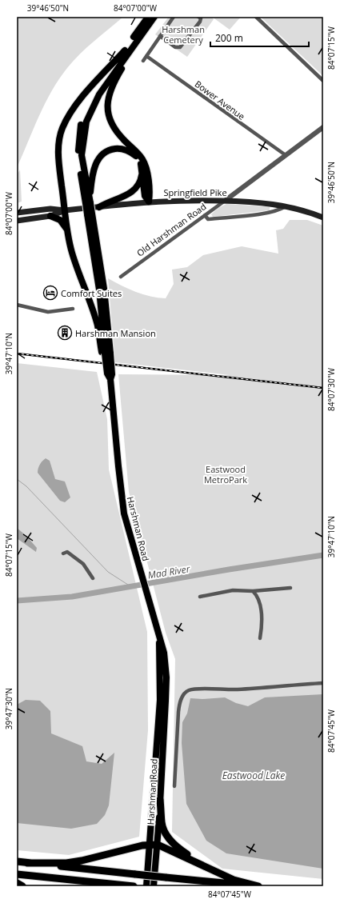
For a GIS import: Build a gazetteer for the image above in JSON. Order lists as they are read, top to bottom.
{
  "streets": {
    "main road": ["Springfield Pike", "Harshman Road"],
    "street": ["Bower Avenue", "Old Harshman Road"]
  },
  "crossings": [
    ["Bower Avenue", "Old Harshman Road"],
    ["Springfield Pike", "Old Harshman Road"]
  ],
  "water": ["Mad River", "Eastwood Lake"],
  "parks": ["Harshman Cemetery", "Eastwood MetroPark"],
  "places": {
    "hotel": ["Comfort Suites"],
    "building": ["Harshman Mansion"]
  },
  "scale_bar": "200 m",
  "coordinates": [
    "39°46'50\"N",
    "84°07'00\"W",
    "84°07'15\"W",
    "39°47'10\"N",
    "84°07'30\"W",
    "39°47'30\"N",
    "84°07'45\"W"
  ]
}
